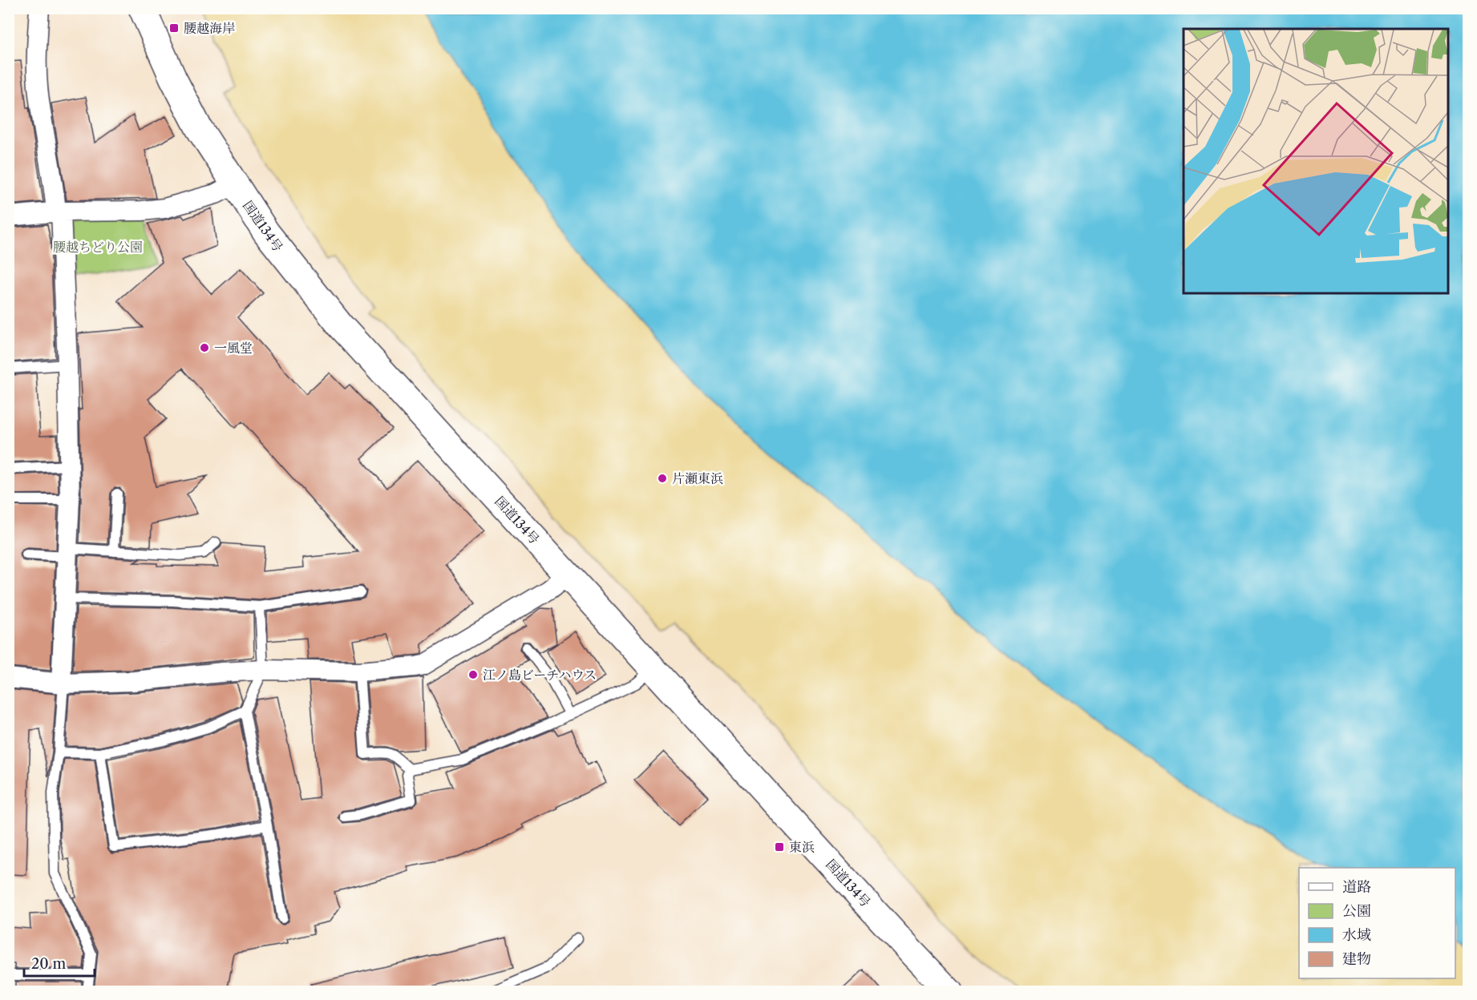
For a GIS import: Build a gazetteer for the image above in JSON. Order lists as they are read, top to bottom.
{
  "streets": {
    "highway": ["国道134号"]
  },
  "parks": ["腰越ちどり公園"],
  "places": {
    "transit": ["腰越海岸", "東浜"],
    "other": ["一風堂", "片瀬東浜", "江ノ島ビーチハウス"]
  },
  "legend": [
    "道路",
    "公園",
    "水域",
    "建物"
  ],
  "scale_bar": "20 m"
}
